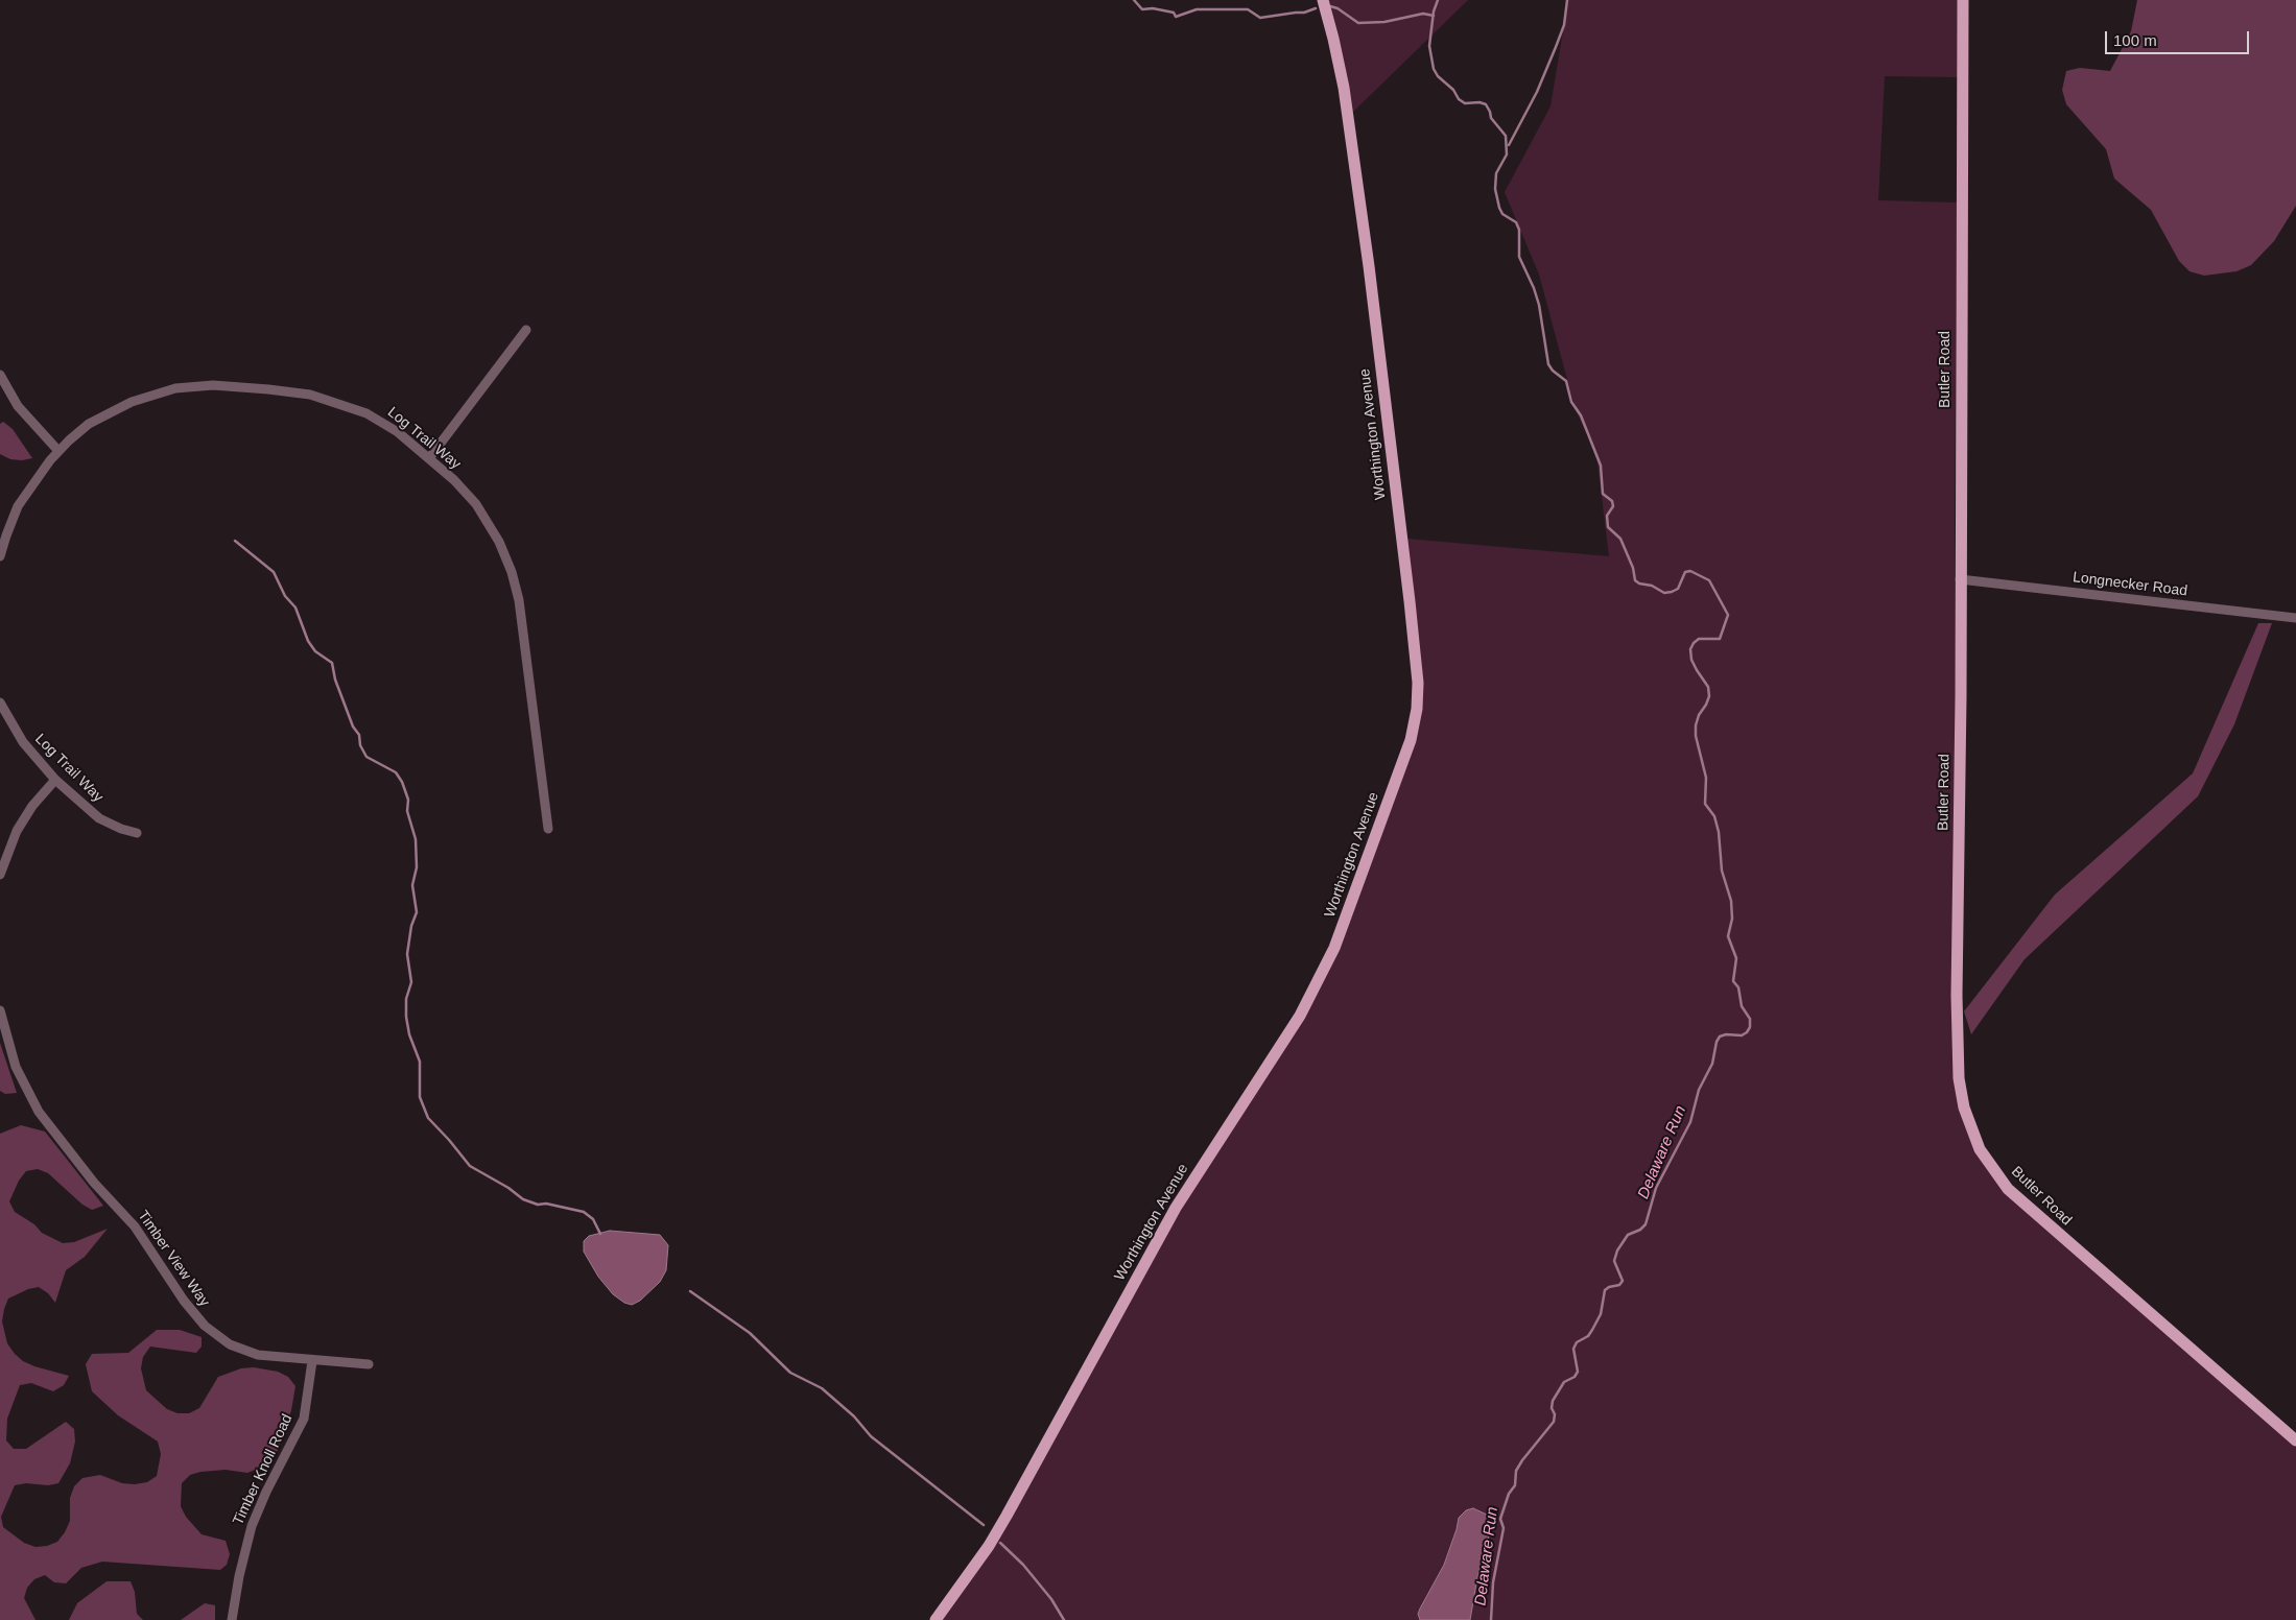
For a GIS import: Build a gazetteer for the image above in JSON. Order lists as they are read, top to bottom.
{
  "streets": {
    "main road": ["Butler Road", "Worthington Avenue"],
    "street": [
      "Log Trail Way",
      "Longnecker Road",
      "Timber View Way",
      "Timber Knoll Road"
    ]
  },
  "crossings": [
    ["Butler Road", "Longnecker Road"],
    ["Timber View Way", "Timber Knoll Road"]
  ],
  "water": ["Delaware Run"],
  "scale_bar": "100 m"
}
